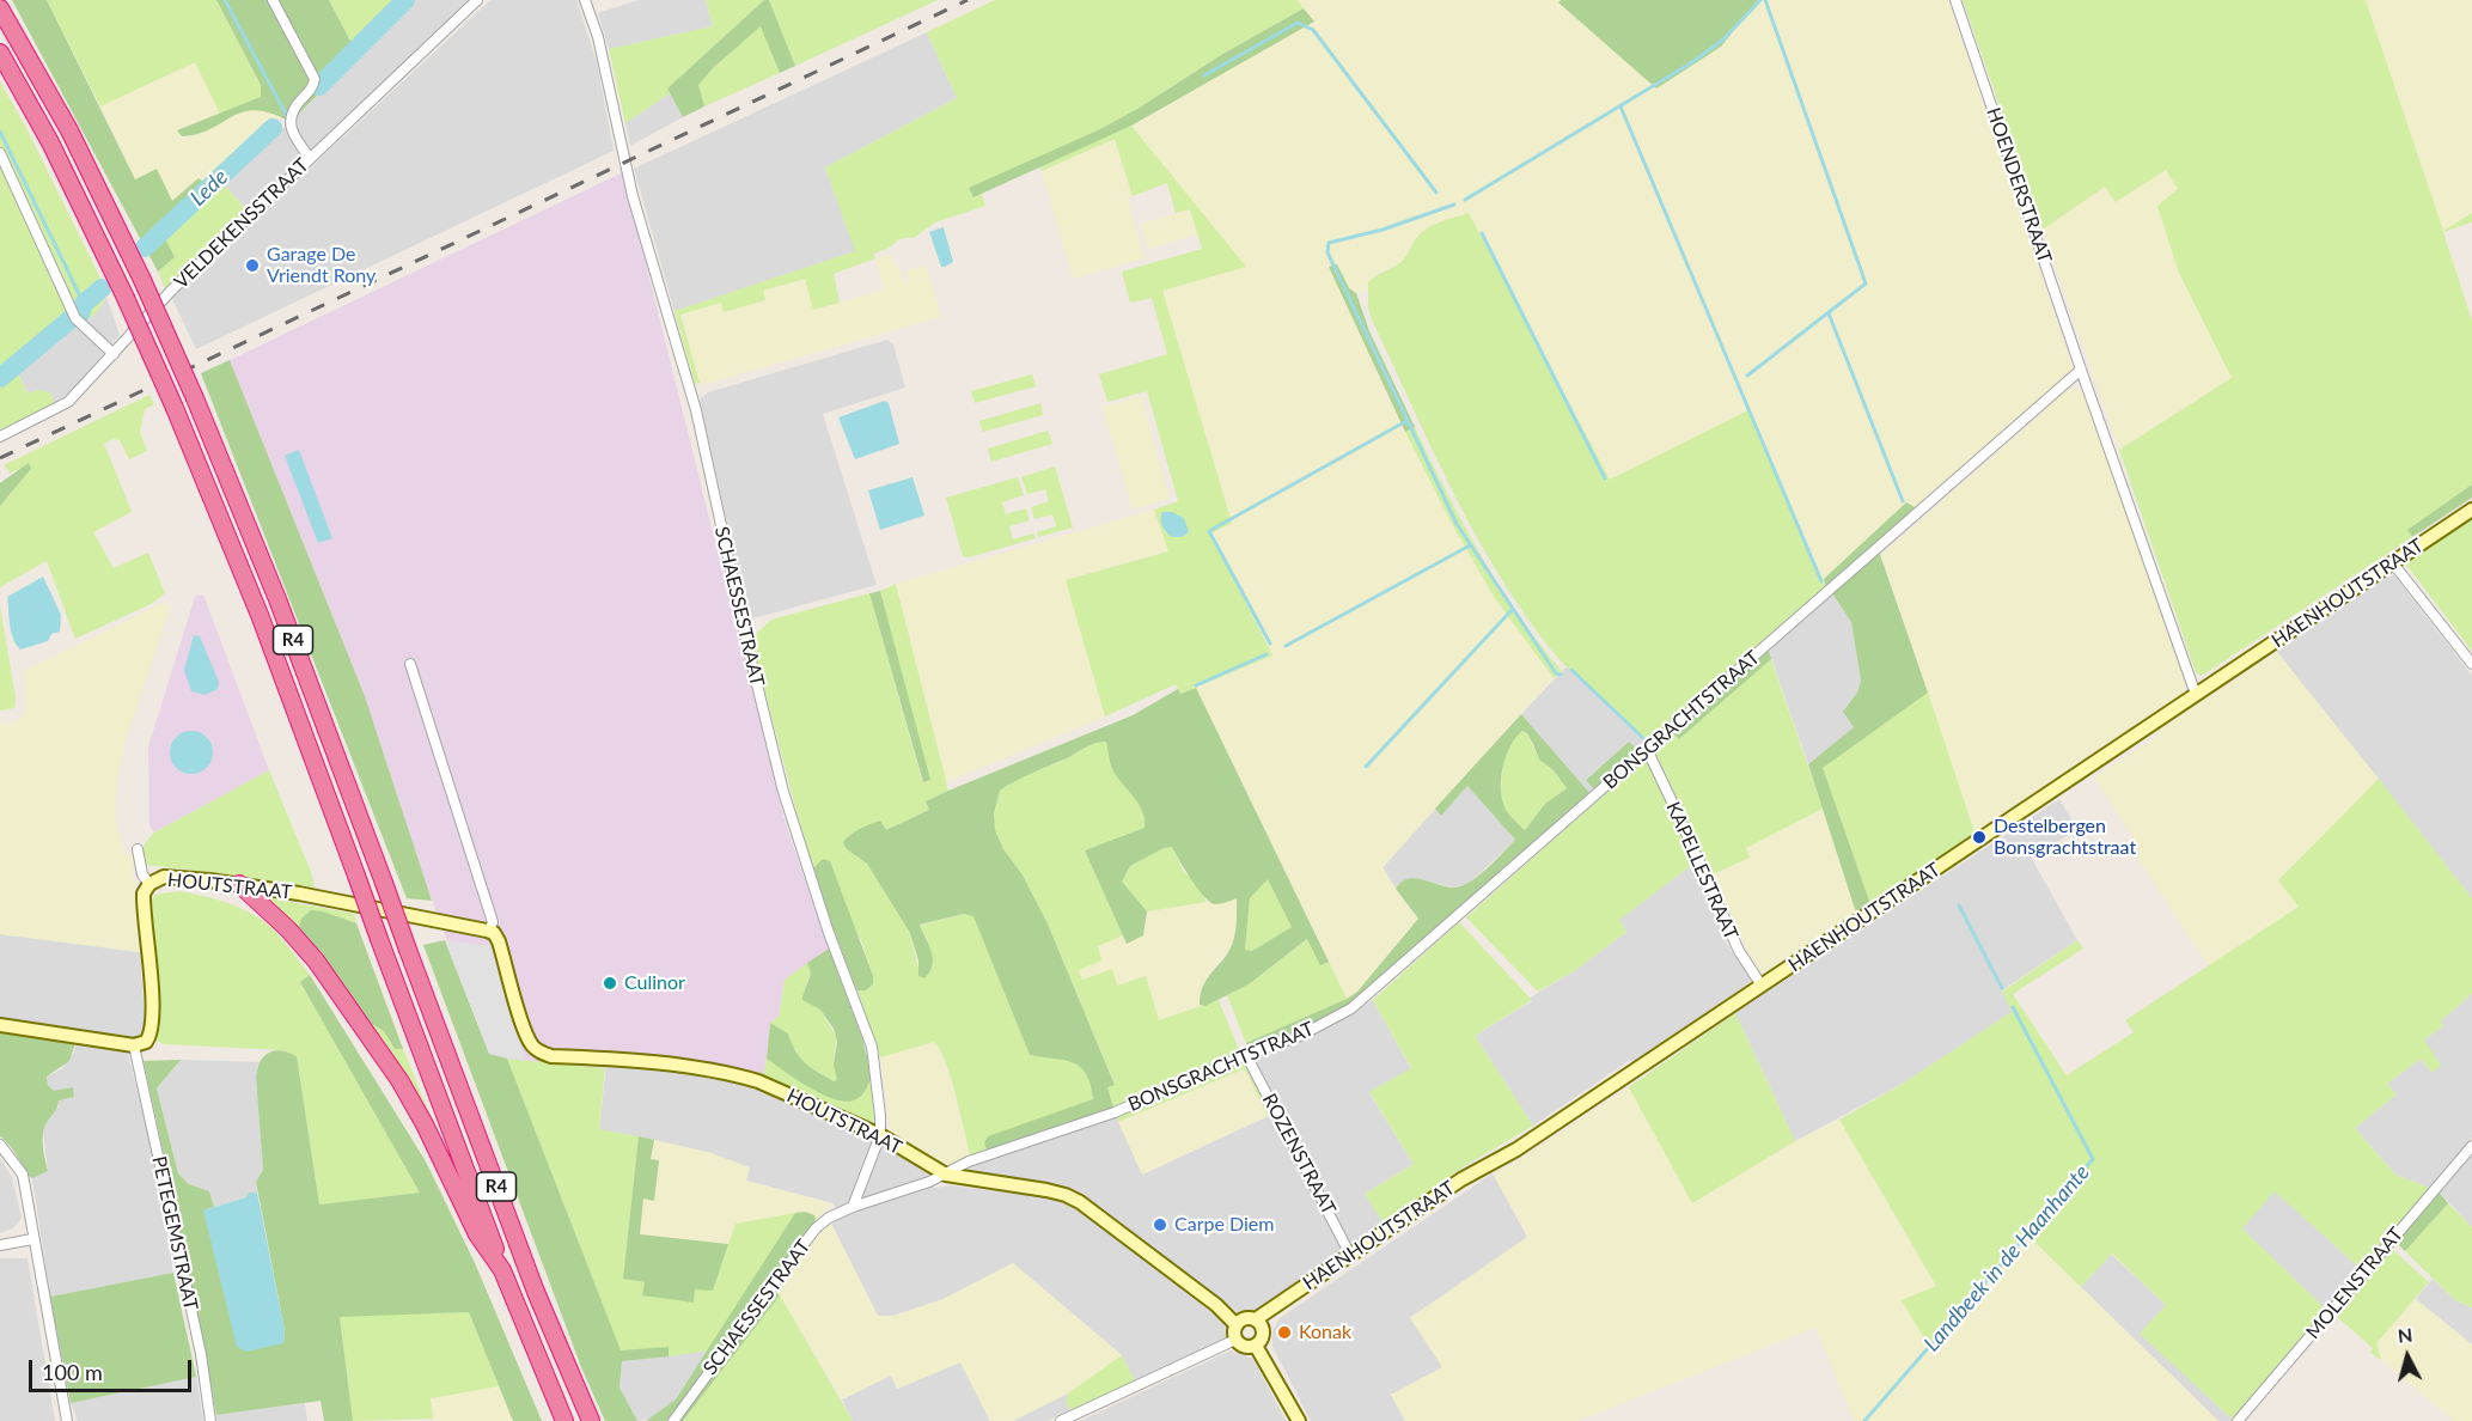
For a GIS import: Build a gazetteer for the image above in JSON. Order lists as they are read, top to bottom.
{
  "streets": {
    "highway": ["R4"],
    "street": [
      "HOENDERSTRAAT",
      "VELDEKENSSTRAAT",
      "HAENHOUTSTRAAT",
      "SCHAESSESTRAAT",
      "BONSGRACHTSTRAAT",
      "KAPELLESTRAAT",
      "HOUTSTRAAT",
      "ROZENSTRAAT",
      "PETEGEMSTRAAT",
      "MOLENSTRAAT"
    ]
  },
  "crossings": [
    ["HOENDERSTRAAT", "BONSGRACHTSTRAAT"],
    ["HAENHOUTSTRAAT", "KAPELLESTRAAT"],
    ["HAENHOUTSTRAAT", "HOUTSTRAAT"],
    ["HAENHOUTSTRAAT", "ROZENSTRAAT"],
    ["SCHAESSESTRAAT", "BONSGRACHTSTRAAT"],
    ["SCHAESSESTRAAT", "HOUTSTRAAT"],
    ["BONSGRACHTSTRAAT", "KAPELLESTRAAT"],
    ["BONSGRACHTSTRAAT", "HOUTSTRAAT"],
    ["BONSGRACHTSTRAAT", "ROZENSTRAAT"],
    ["HOUTSTRAAT", "PETEGEMSTRAAT"]
  ],
  "water": ["Lede", "Landbeek in de Haanhante"],
  "places": [
    "Garage De Vriendt Rony",
    "Destelbergen Bonsgrachtstraat",
    "Culinor",
    "Carpe Diem",
    "Konak"
  ],
  "scale_bar": "100 m",
  "north": "top"
}
